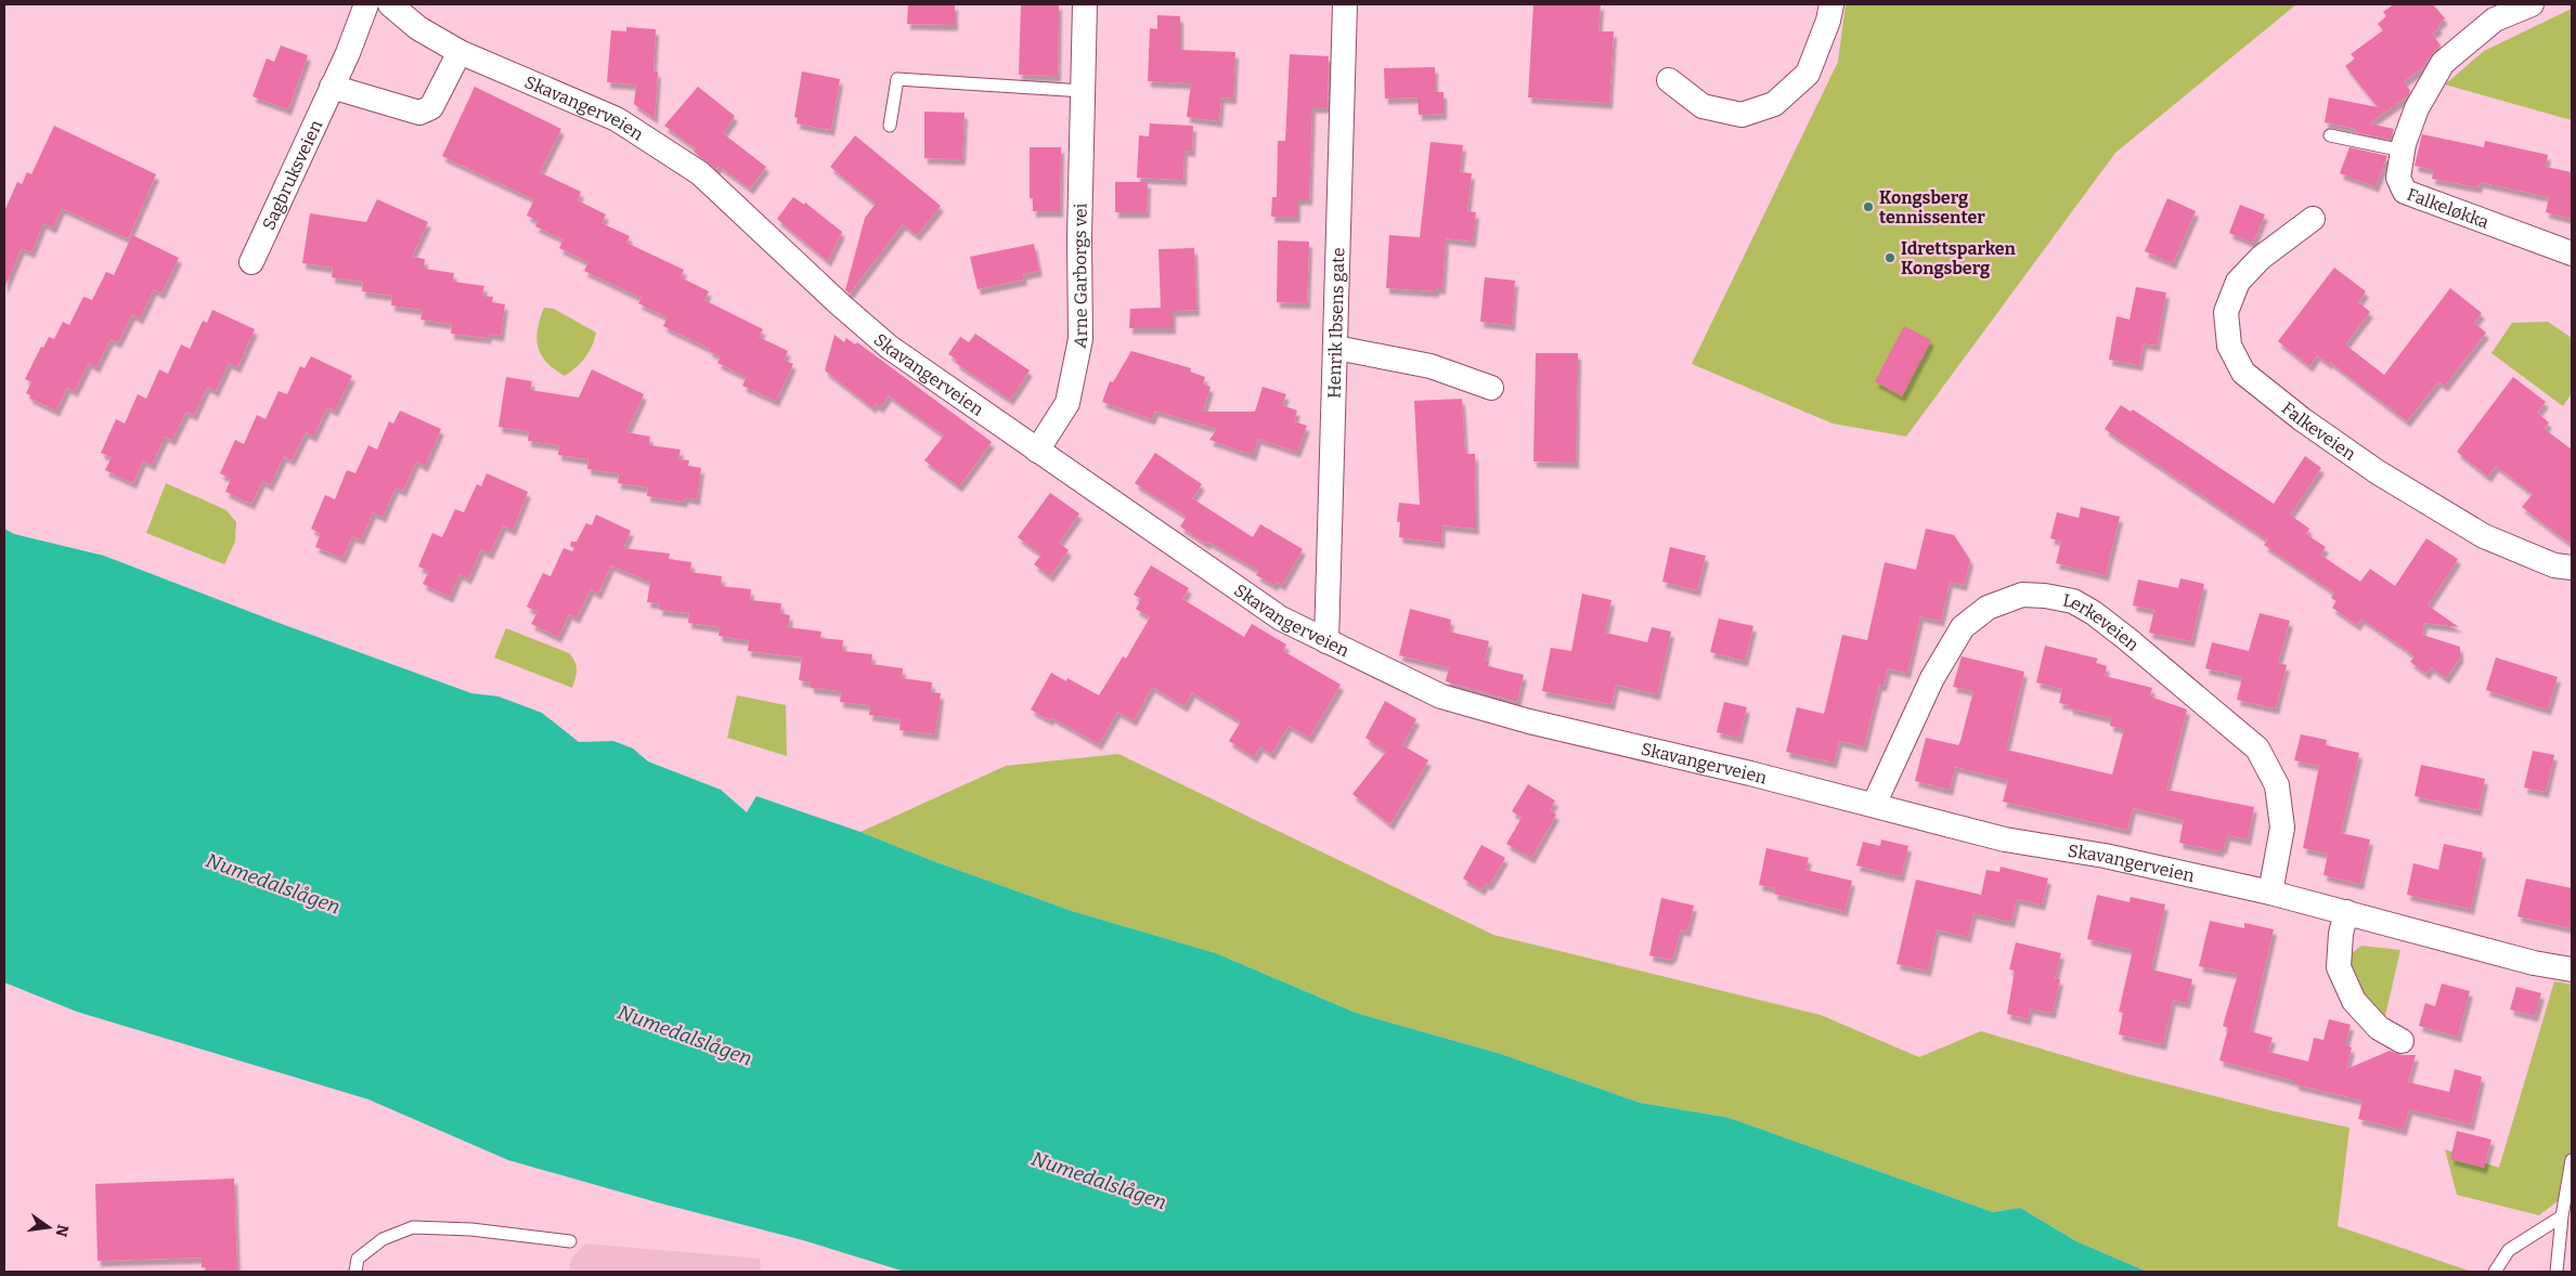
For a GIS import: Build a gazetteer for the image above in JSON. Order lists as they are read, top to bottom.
{
  "streets": {
    "street": [
      "Skavangerveien",
      "Sagbruksveien",
      "Falkeløkka",
      "Arne Garborgs vei",
      "Henrik Ibsens gate",
      "Falkeveien",
      "Lerkeveien"
    ]
  },
  "crossings": [
    ["Skavangerveien", "Arne Garborgs vei"],
    ["Skavangerveien", "Henrik Ibsens gate"],
    ["Skavangerveien", "Lerkeveien"]
  ],
  "water": ["Numedalslågen"],
  "places": ["Kongsberg tennissenter", "Idrettsparken Kongsberg"],
  "north": "right"
}
